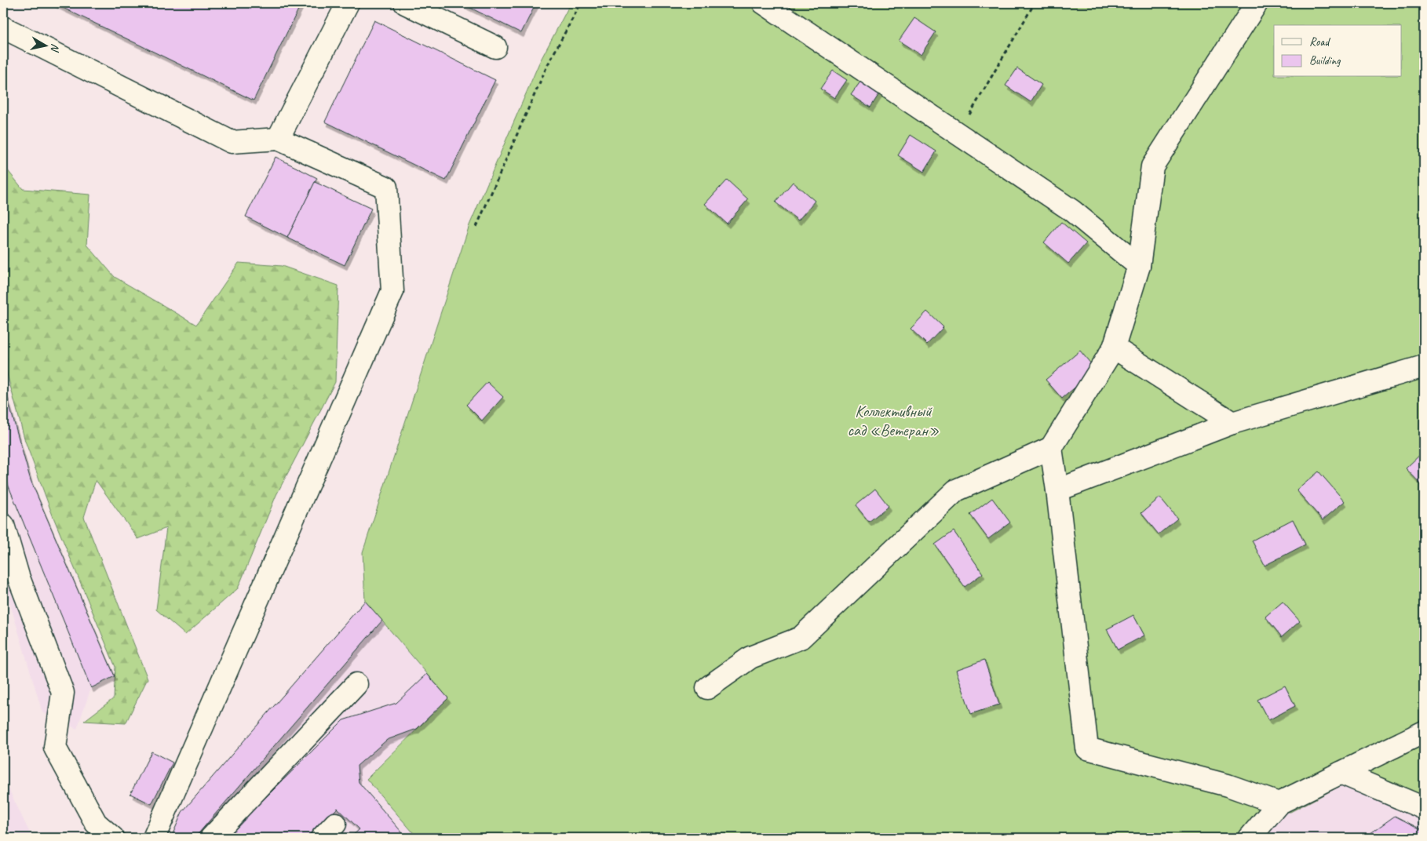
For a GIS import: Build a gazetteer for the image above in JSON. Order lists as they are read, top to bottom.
{
  "parks": ["Коллективный сад «Ветеран»"],
  "legend": ["Road", "Building"],
  "north": "right"
}
